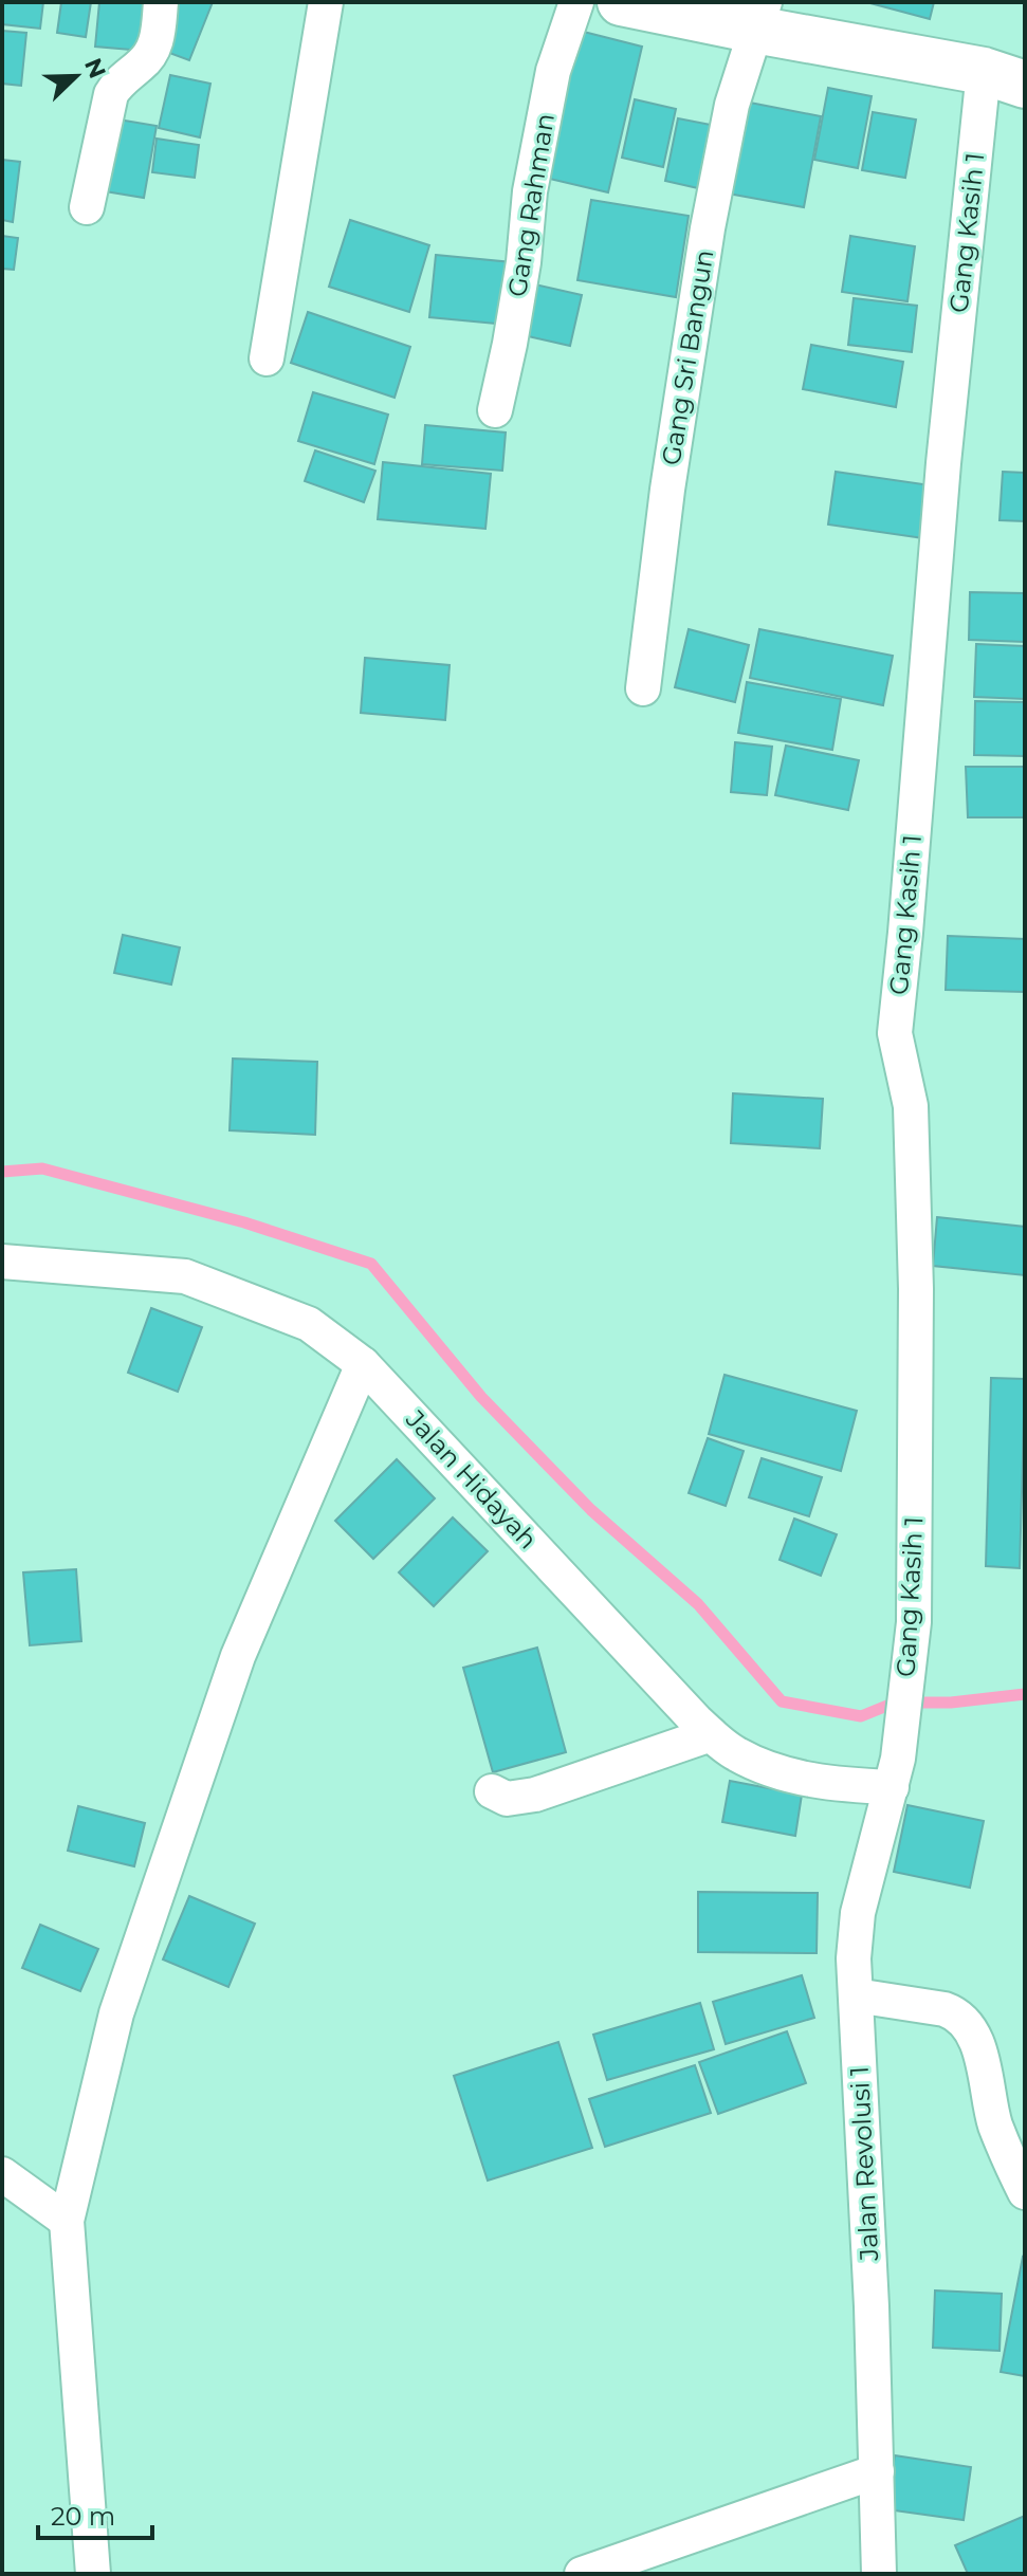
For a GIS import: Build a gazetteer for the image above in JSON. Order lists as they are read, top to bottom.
{
  "streets": {
    "street": [
      "Gang Rahman",
      "Gang Kasih 1",
      "Gang Sri Bangun",
      "Jalan Hidayah",
      "Jalan Revolusi 1"
    ]
  },
  "crossings": [
    ["Gang Kasih 1", "Jalan Hidayah"],
    ["Gang Kasih 1", "Jalan Revolusi 1"],
    ["Jalan Hidayah", "Jalan Revolusi 1"]
  ],
  "scale_bar": "20 m",
  "north": "top right"
}
